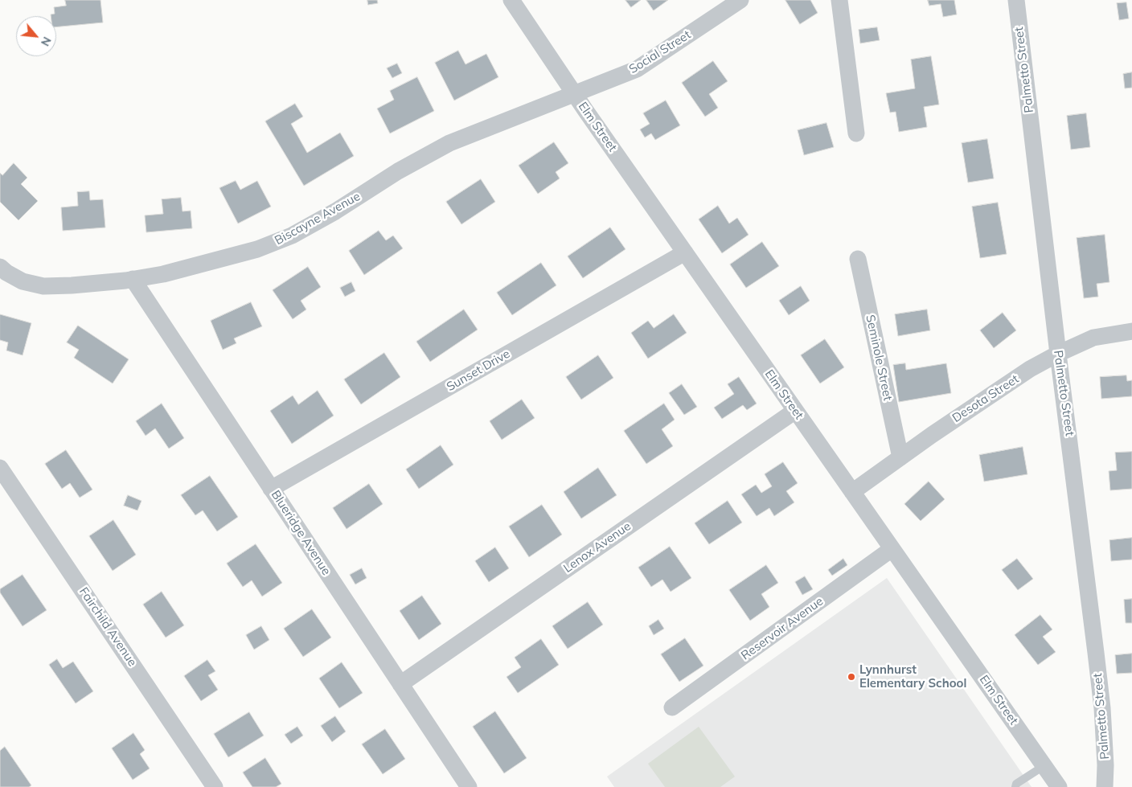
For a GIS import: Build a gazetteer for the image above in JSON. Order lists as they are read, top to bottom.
{
  "streets": {
    "street": [
      "Social Street",
      "Palmetto Street",
      "Elm Street",
      "Biscayne Avenue",
      "Seminole Street",
      "Sunset Drive",
      "Desota Street",
      "Blueridge Avenue",
      "Lenox Avenue",
      "Fairchild Avenue",
      "Reservoir Avenue"
    ]
  },
  "crossings": [
    ["Social Street", "Elm Street"],
    ["Social Street", "Biscayne Avenue"],
    ["Palmetto Street", "Desota Street"],
    ["Elm Street", "Biscayne Avenue"],
    ["Elm Street", "Sunset Drive"],
    ["Elm Street", "Desota Street"],
    ["Elm Street", "Lenox Avenue"],
    ["Elm Street", "Reservoir Avenue"],
    ["Biscayne Avenue", "Blueridge Avenue"],
    ["Seminole Street", "Desota Street"],
    ["Sunset Drive", "Blueridge Avenue"],
    ["Blueridge Avenue", "Lenox Avenue"]
  ],
  "places": ["Lynnhurst Elementary School"],
  "north": "bottom right"
}
